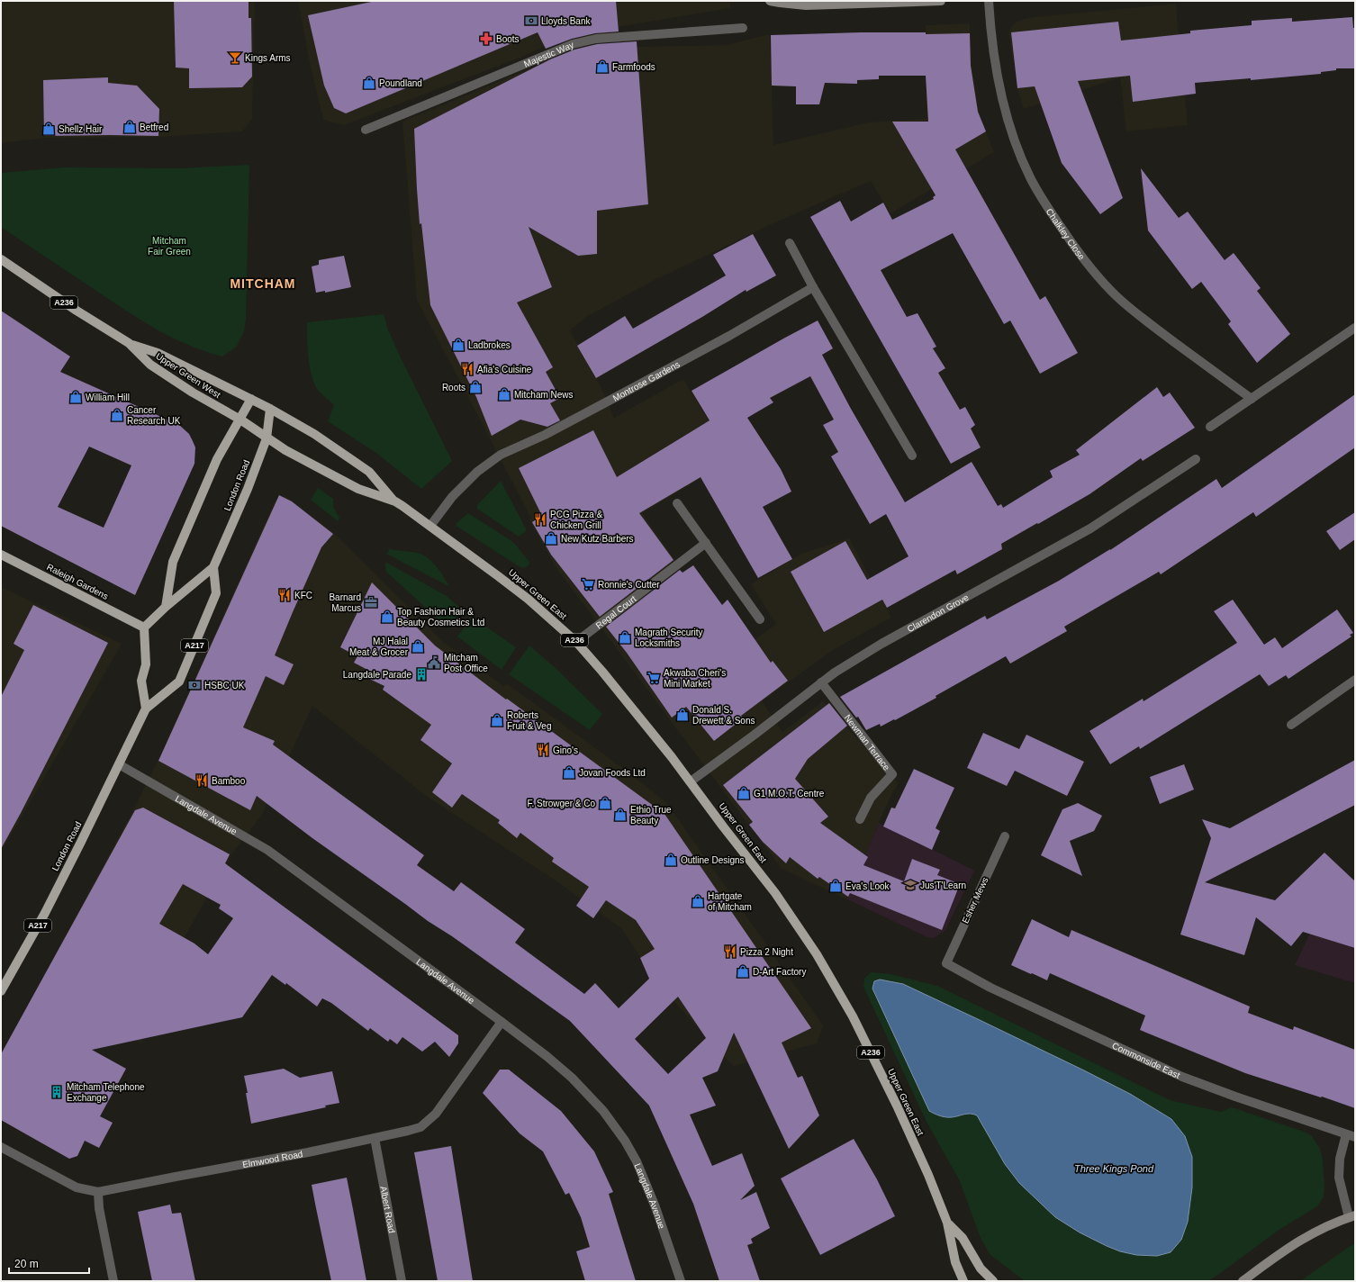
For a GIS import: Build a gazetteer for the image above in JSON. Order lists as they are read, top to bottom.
{
  "streets": {
    "main road": [
      "A236",
      "Upper Green West",
      "London Road",
      "Raleigh Gardens",
      "Upper Green East",
      "A217"
    ],
    "street": [
      "Majestic Way",
      "Chalkley Close",
      "Montrose Gardens",
      "Regal Court",
      "Clarendon Grove",
      "Newman Terrace",
      "Langdale Avenue",
      "Esher Mews",
      "Commonside East",
      "Elmwood Road",
      "Albert Road"
    ]
  },
  "crossings": [
    ["Upper Green West", "London Road"],
    ["Upper Green West", "Upper Green East"],
    ["Montrose Gardens", "Upper Green East"],
    ["London Road", "Raleigh Gardens"],
    ["London Road", "Upper Green East"],
    ["London Road", "Langdale Avenue"],
    ["Upper Green East", "Regal Court"],
    ["Upper Green East", "Clarendon Grove"],
    ["Clarendon Grove", "Newman Terrace"],
    ["Langdale Avenue", "Elmwood Road"],
    ["Esher Mews", "Commonside East"],
    ["Elmwood Road", "Albert Road"]
  ],
  "districts": ["MITCHAM"],
  "water": ["Three Kings Pond"],
  "parks": ["Mitcham Fair Green"],
  "places": {
    "bank": ["Lloyds Bank", "HSBC UK"],
    "pharmacy": ["Boots"],
    "bar": ["Kings Arms"],
    "shop": [
      "Farmfoods",
      "Poundland",
      "Betfred",
      "Shellz Hair",
      "Ladbrokes",
      "Roots",
      "Mitcham News",
      "William Hill",
      "Cancer Research UK",
      "New Kutz Barbers",
      "Top Fashion Hair & Beauty Cosmetics Ltd",
      "Magrath Security Locksmiths",
      "MJ Halal Meat & Grocer",
      "Donald S. Drewett & Sons",
      "Roberts Fruit & Veg",
      "Jovan Foods Ltd",
      "G1 M.O.T. Centre",
      "F. Strowger & Co",
      "Ethio True Beauty",
      "Outline Designs",
      "Eva's Look",
      "Hartgate of Mitcham",
      "D-Art Factory"
    ],
    "restaurant": [
      "Afia's Cuisine",
      "PCG Pizza & Chicken Grill",
      "KFC",
      "Gino's",
      "Bamboo",
      "Pizza 2 Night"
    ],
    "supermarket": ["Ronnie's Cutter", "Akwaba Cheri's Mini Market"],
    "office": ["Barnard Marcus"],
    "public building": ["Mitcham Post Office"],
    "building": ["Langdale Parade", "Mitcham Telephone Exchange"],
    "school or university": ["Jus'T'Learn"]
  },
  "scale_bar": "20 m"
}
